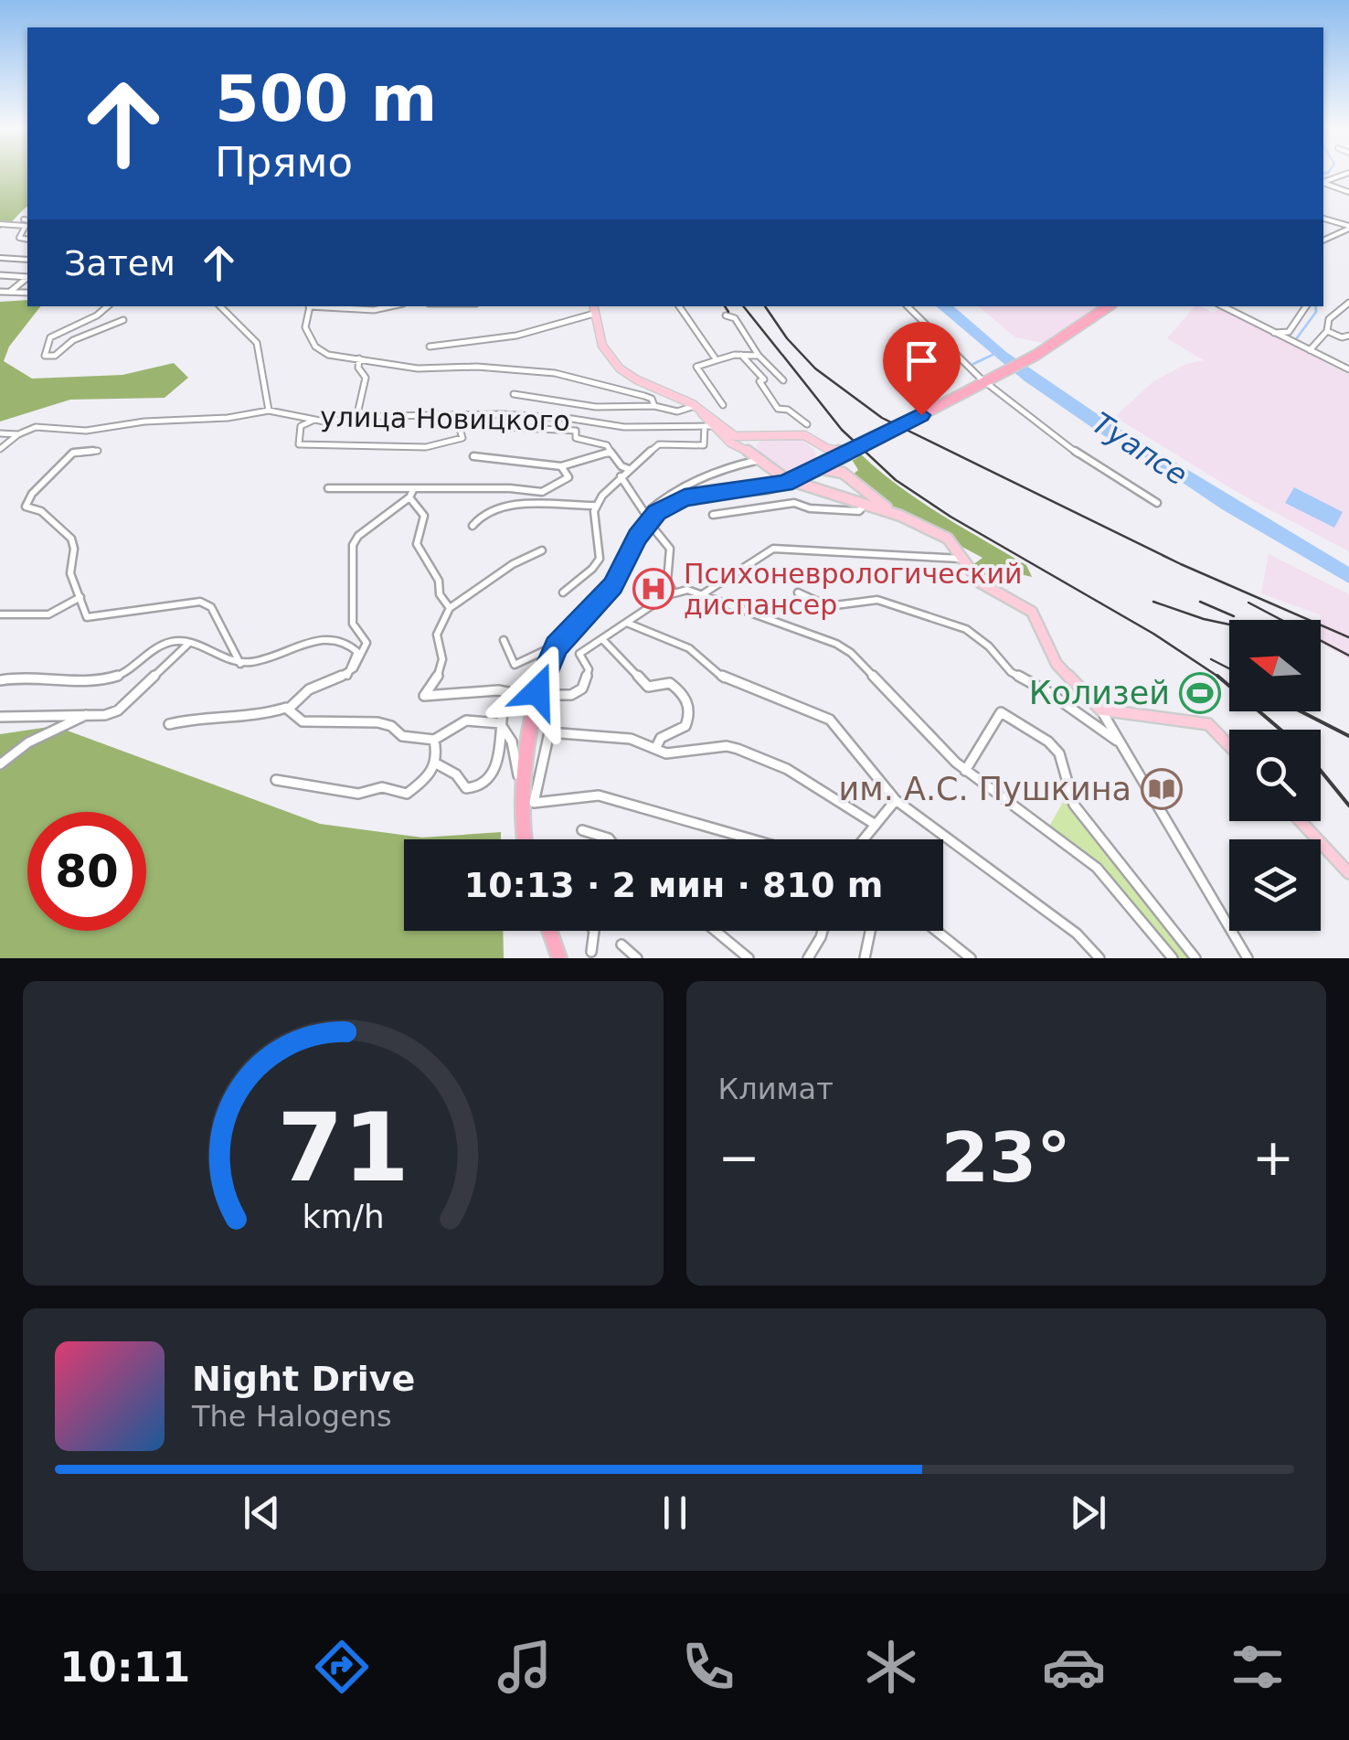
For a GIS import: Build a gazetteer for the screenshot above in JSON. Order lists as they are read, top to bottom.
{
  "streets": {
    "street": ["улица Новицкого"]
  },
  "water": ["Туапсе"],
  "places": {
    "hospital": ["Психоневрологический диспансер"],
    "sports": ["Колизей"],
    "library": ["им. А.С. Пушкина"]
  },
  "north": "left",
  "page": {
    "turn": ["500 m", "Прямо"],
    "then": "Затем",
    "limit": "80",
    "trip": "10:13 · 2 мин · 810 m",
    "tile": "Климат",
    "heat": ["−", "23°", "+"],
    "song": ["Night Drive", "The Halogens"],
    "tabs": "10:11",
    "gauge": ["71", "km/h"]
  }
}
